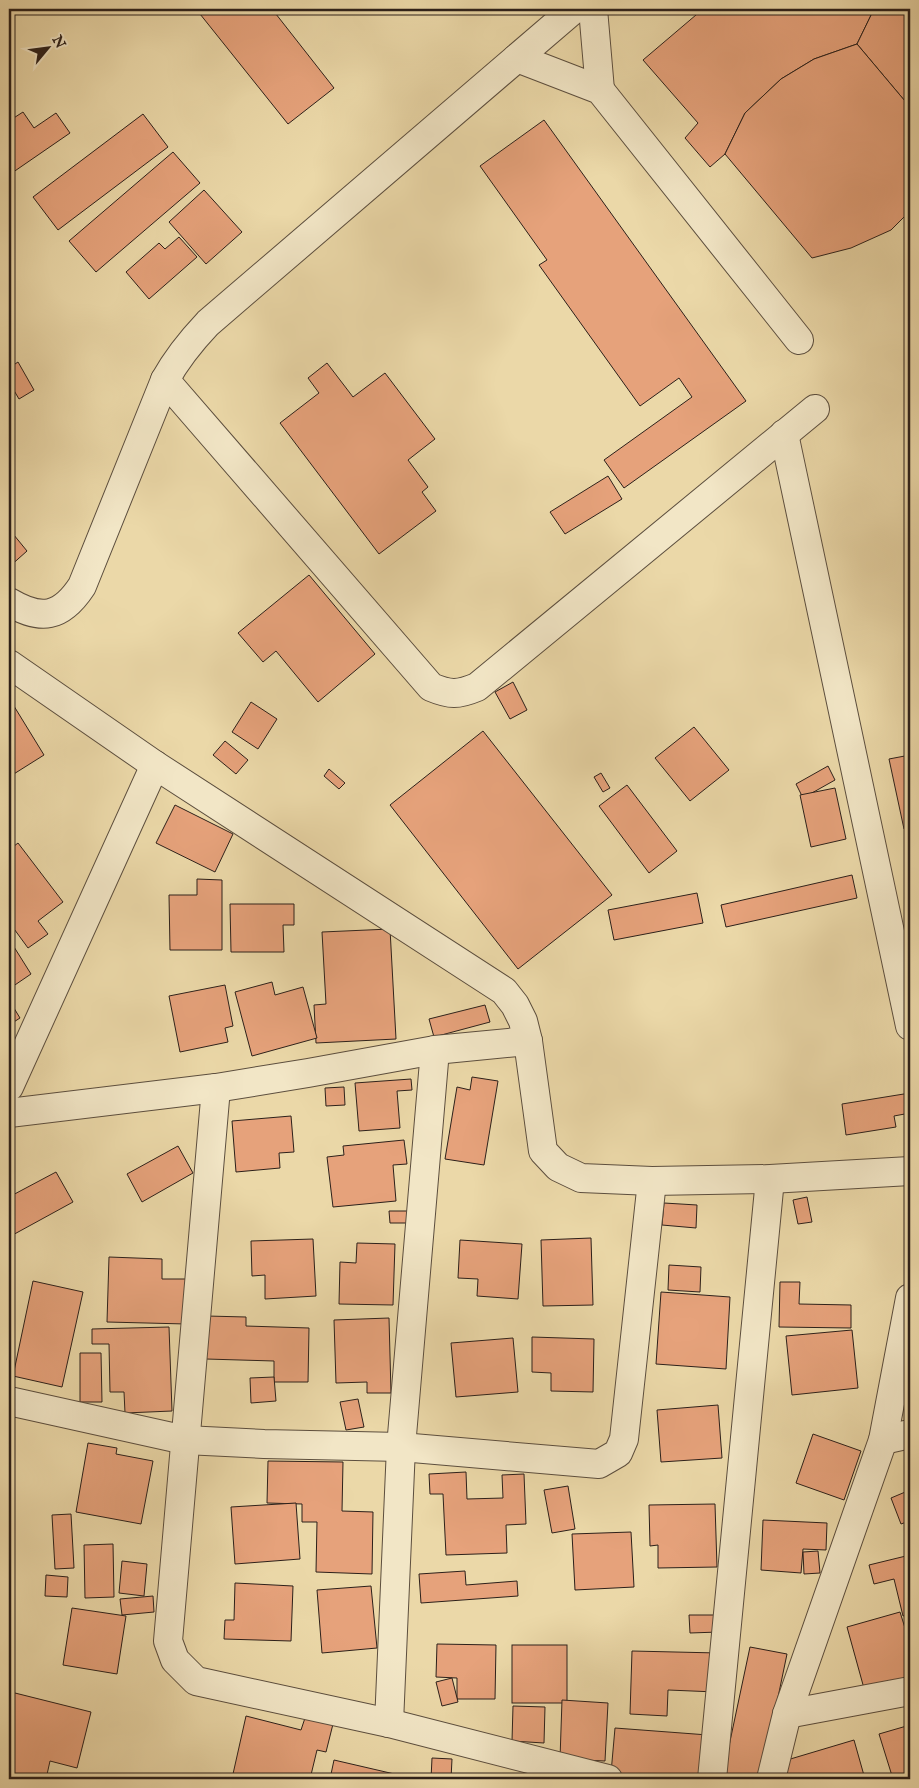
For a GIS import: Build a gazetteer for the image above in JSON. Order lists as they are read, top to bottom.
{
  "north": "top right"
}
